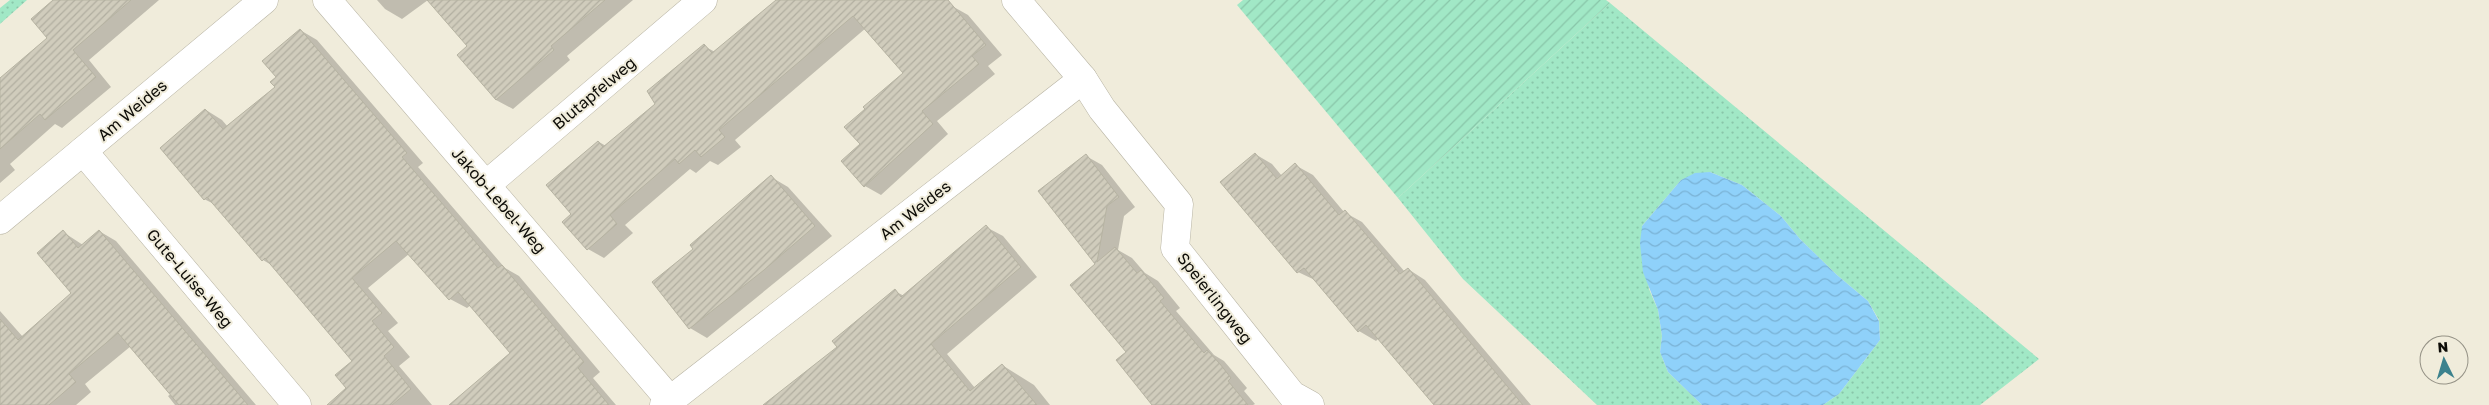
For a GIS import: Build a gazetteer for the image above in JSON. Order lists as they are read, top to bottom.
{
  "streets": {
    "street": [
      "Blutapfelweg",
      "Am Weides",
      "Jakob-Lebel-Weg",
      "Gute-Luise-Weg",
      "Speierlingweg"
    ]
  },
  "crossings": [
    ["Blutapfelweg", "Jakob-Lebel-Weg"],
    ["Am Weides", "Jakob-Lebel-Weg"],
    ["Am Weides", "Gute-Luise-Weg"],
    ["Am Weides", "Speierlingweg"]
  ],
  "north": "top"
}
